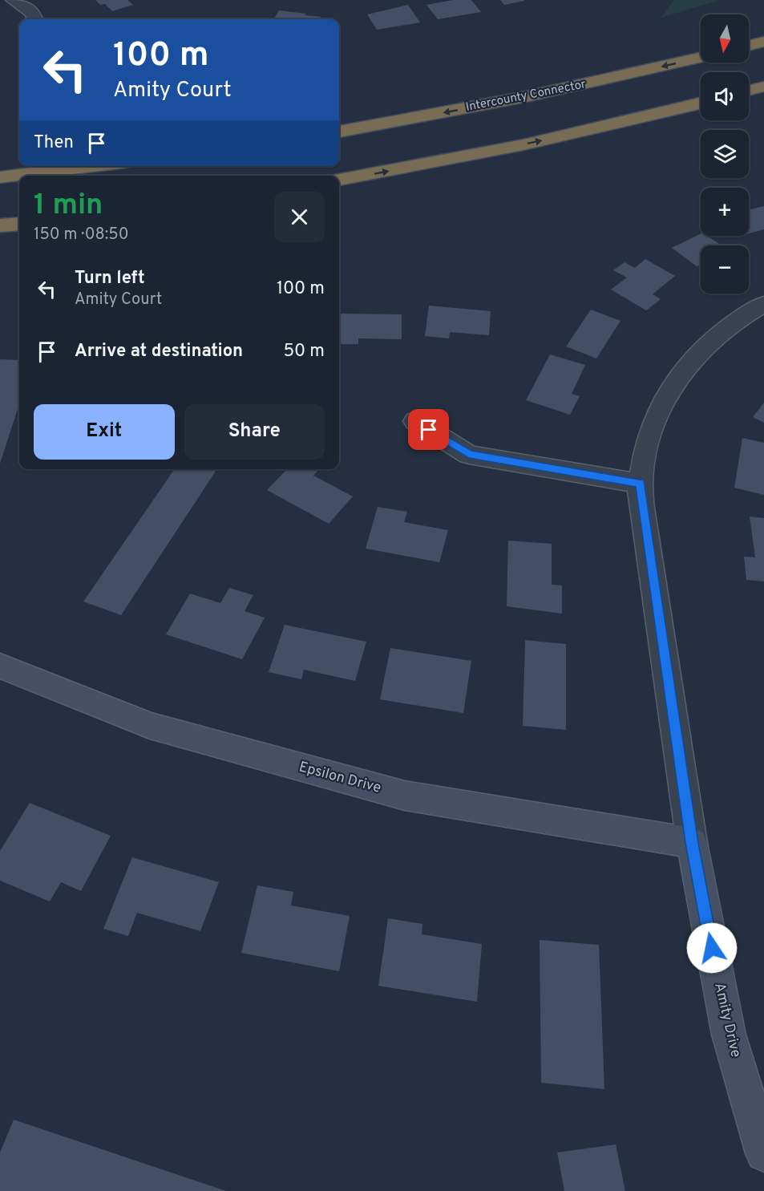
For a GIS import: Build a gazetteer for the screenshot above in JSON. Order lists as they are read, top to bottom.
{
  "streets": {
    "highway": ["Intercounty Connector"],
    "street": ["Epsilon Drive", "Amity Drive"]
  },
  "crossings": [
    ["Epsilon Drive", "Amity Drive"]
  ],
  "north": "bottom",
  "page": {
    "map_buttons": ["+", "−"],
    "turn": ["100 m", "Amity Court"],
    "then": "Then",
    "heading": ["1 min", "150 m · 08:50"],
    "list": [
      {
        "name": "Turn left",
        "note": "Amity Court",
        "value": "100 m"
      },
      {
        "name": "Arrive at destination",
        "value": "50 m"
      }
    ],
    "buttons": ["Exit", "Share"]
  }
}
